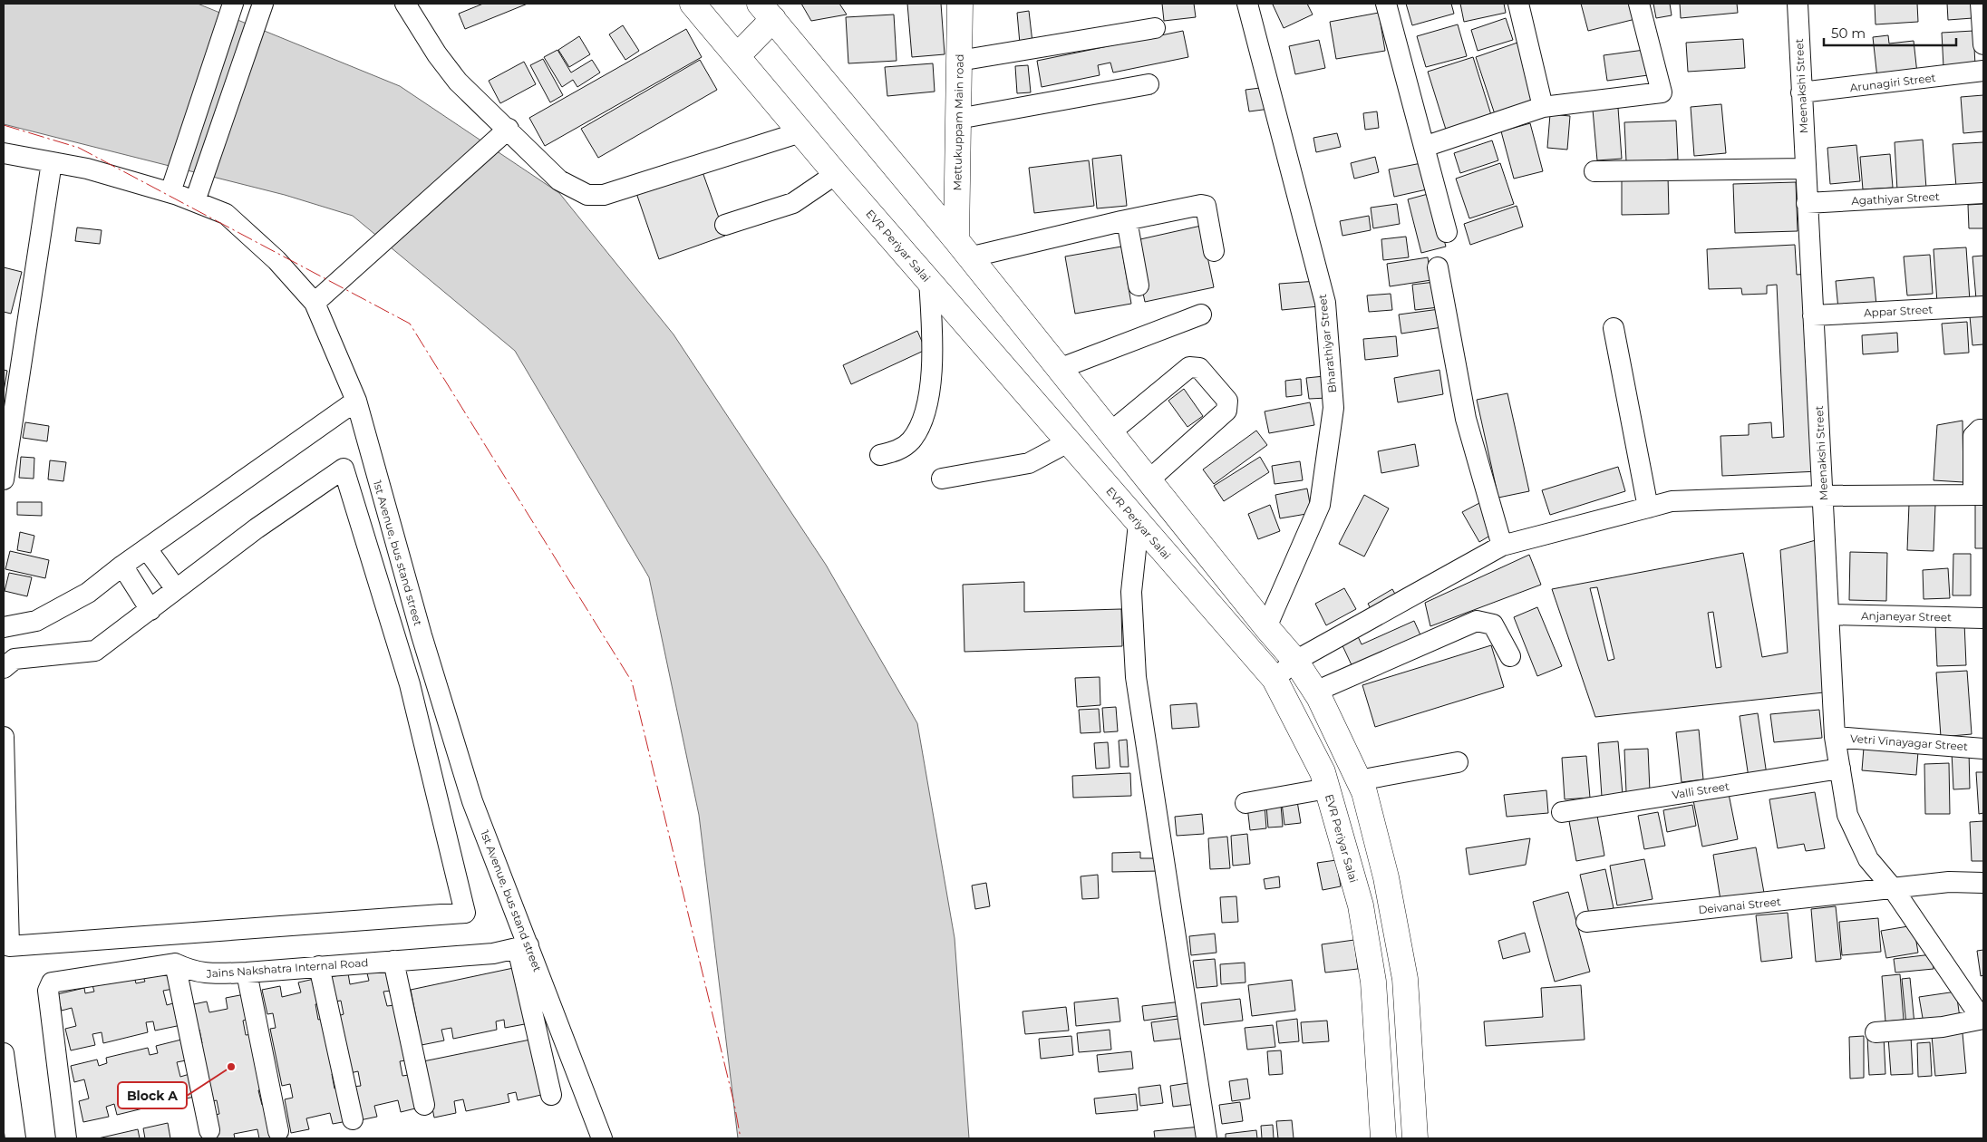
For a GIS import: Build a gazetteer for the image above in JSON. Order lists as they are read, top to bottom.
{
  "streets": {
    "main road": ["Mettukuppam Main road", "EVR Periyar Salai"],
    "street": [
      "Arunagiri Street",
      "Meenakshi Street",
      "Agathiyar Street",
      "Appar Street",
      "Bharathiyar Street",
      "1st Avenue, bus stand street",
      "Anjaneyar Street",
      "Vetri Vinayagar Street",
      "Valli Street",
      "Deivanai Street",
      "Jains Nakshatra Internal Road"
    ]
  },
  "crossings": [
    ["Arunagiri Street", "Meenakshi Street"],
    ["Meenakshi Street", "Agathiyar Street"],
    ["Meenakshi Street", "Appar Street"],
    ["Meenakshi Street", "Anjaneyar Street"],
    ["Meenakshi Street", "Vetri Vinayagar Street"],
    ["Meenakshi Street", "Valli Street"],
    ["Meenakshi Street", "Deivanai Street"],
    ["1st Avenue, bus stand street", "Jains Nakshatra Internal Road"]
  ],
  "places": ["Block A"],
  "scale_bar": "50 m"
}
